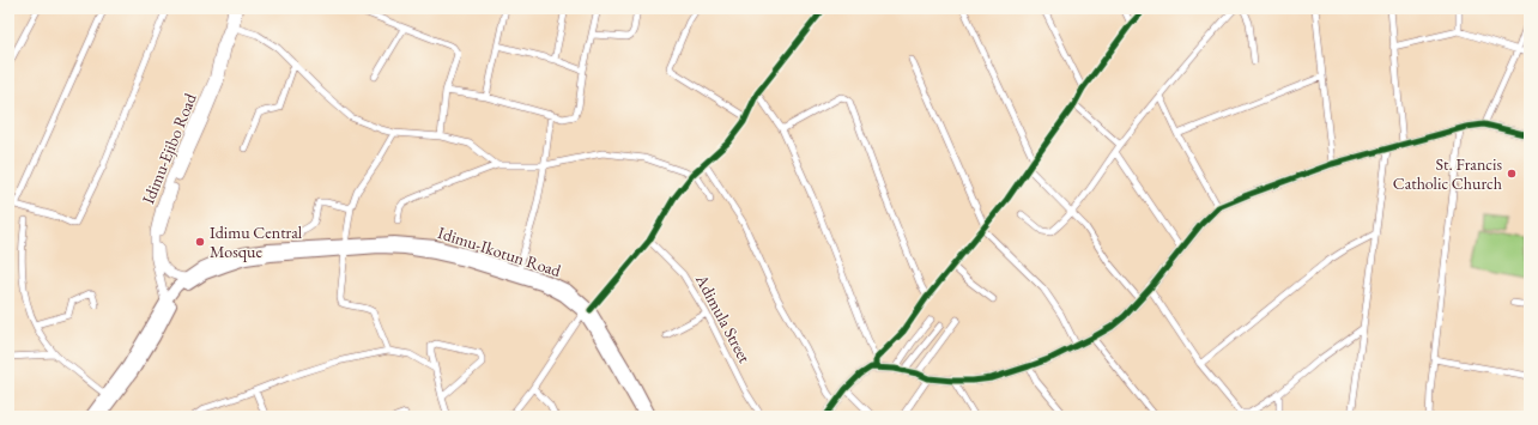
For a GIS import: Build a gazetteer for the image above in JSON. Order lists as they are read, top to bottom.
{
  "streets": {
    "main road": ["Idimu-Ejibo Road", "Idimu-Ikotun Road"],
    "street": ["Adimula Street"]
  },
  "crossings": [
    ["Idimu-Ejibo Road", "Idimu-Ikotun Road"]
  ],
  "places": ["St. Francis Catholic Church", "Idimu Central Mosque"]
}
